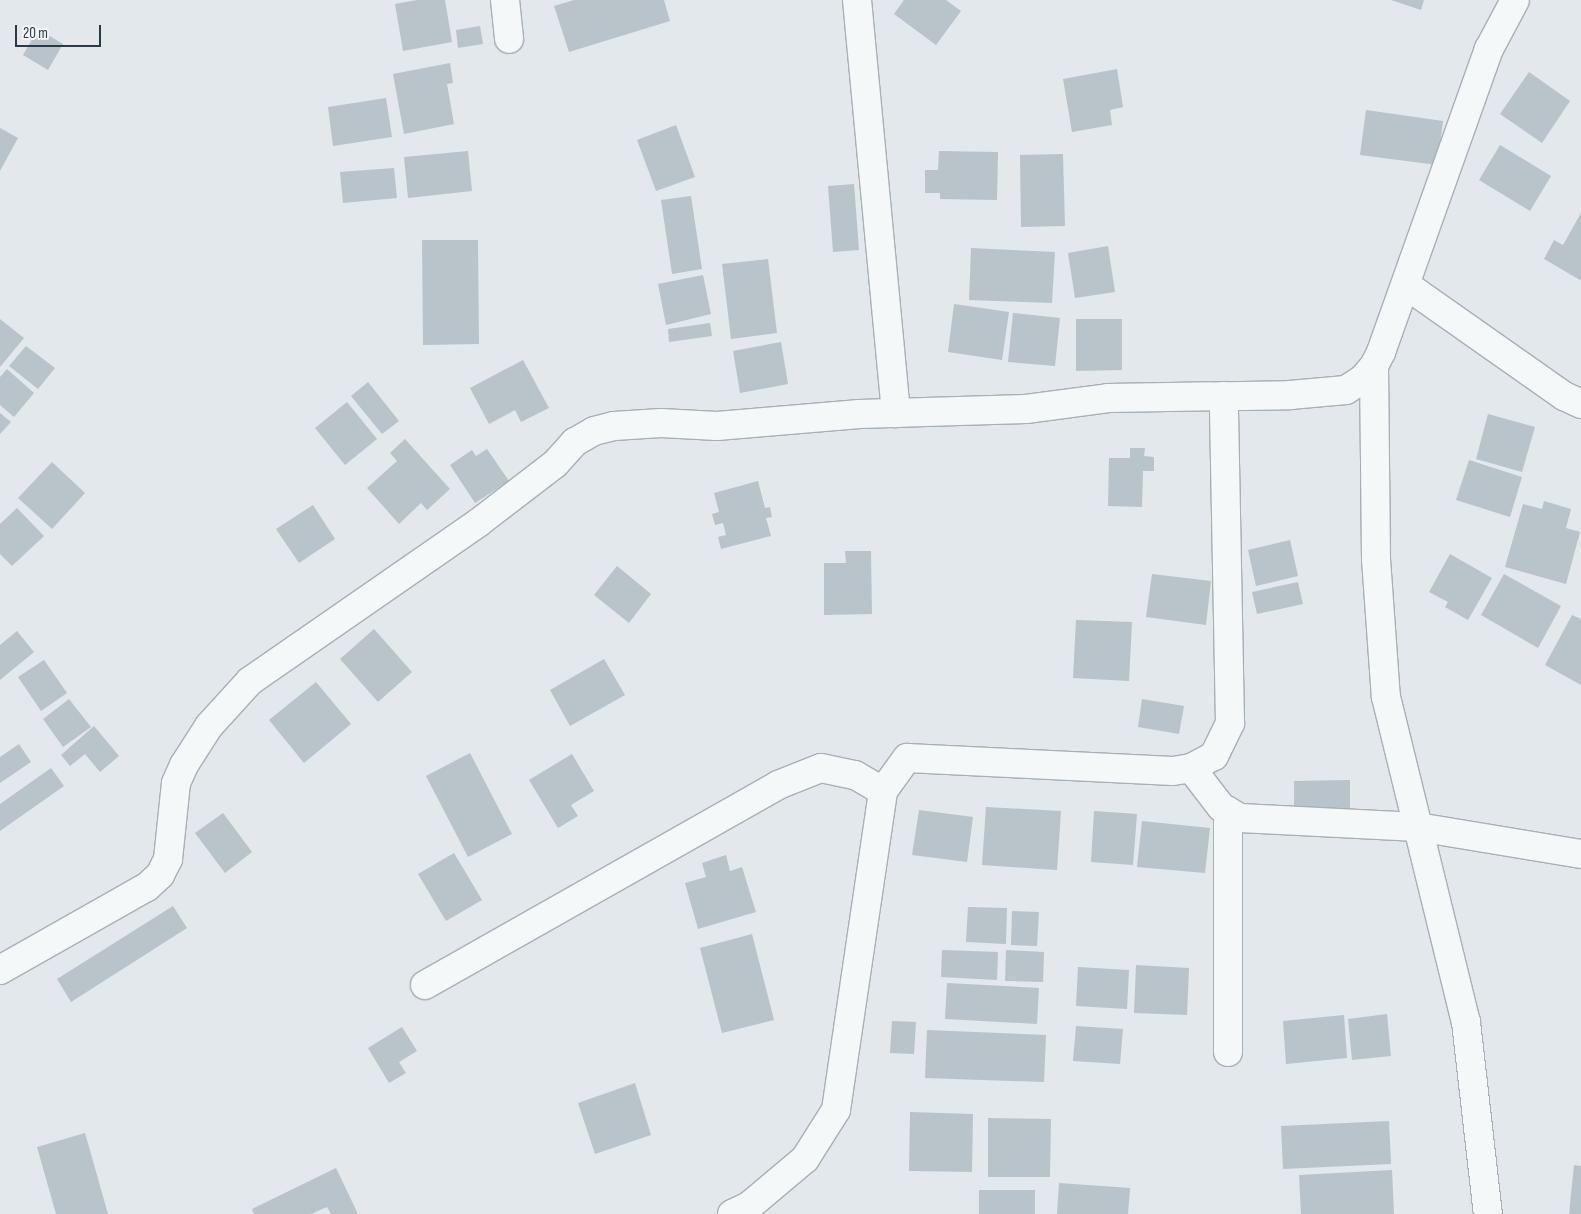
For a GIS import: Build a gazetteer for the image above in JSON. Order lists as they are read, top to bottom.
{
  "scale_bar": "20 m"
}
